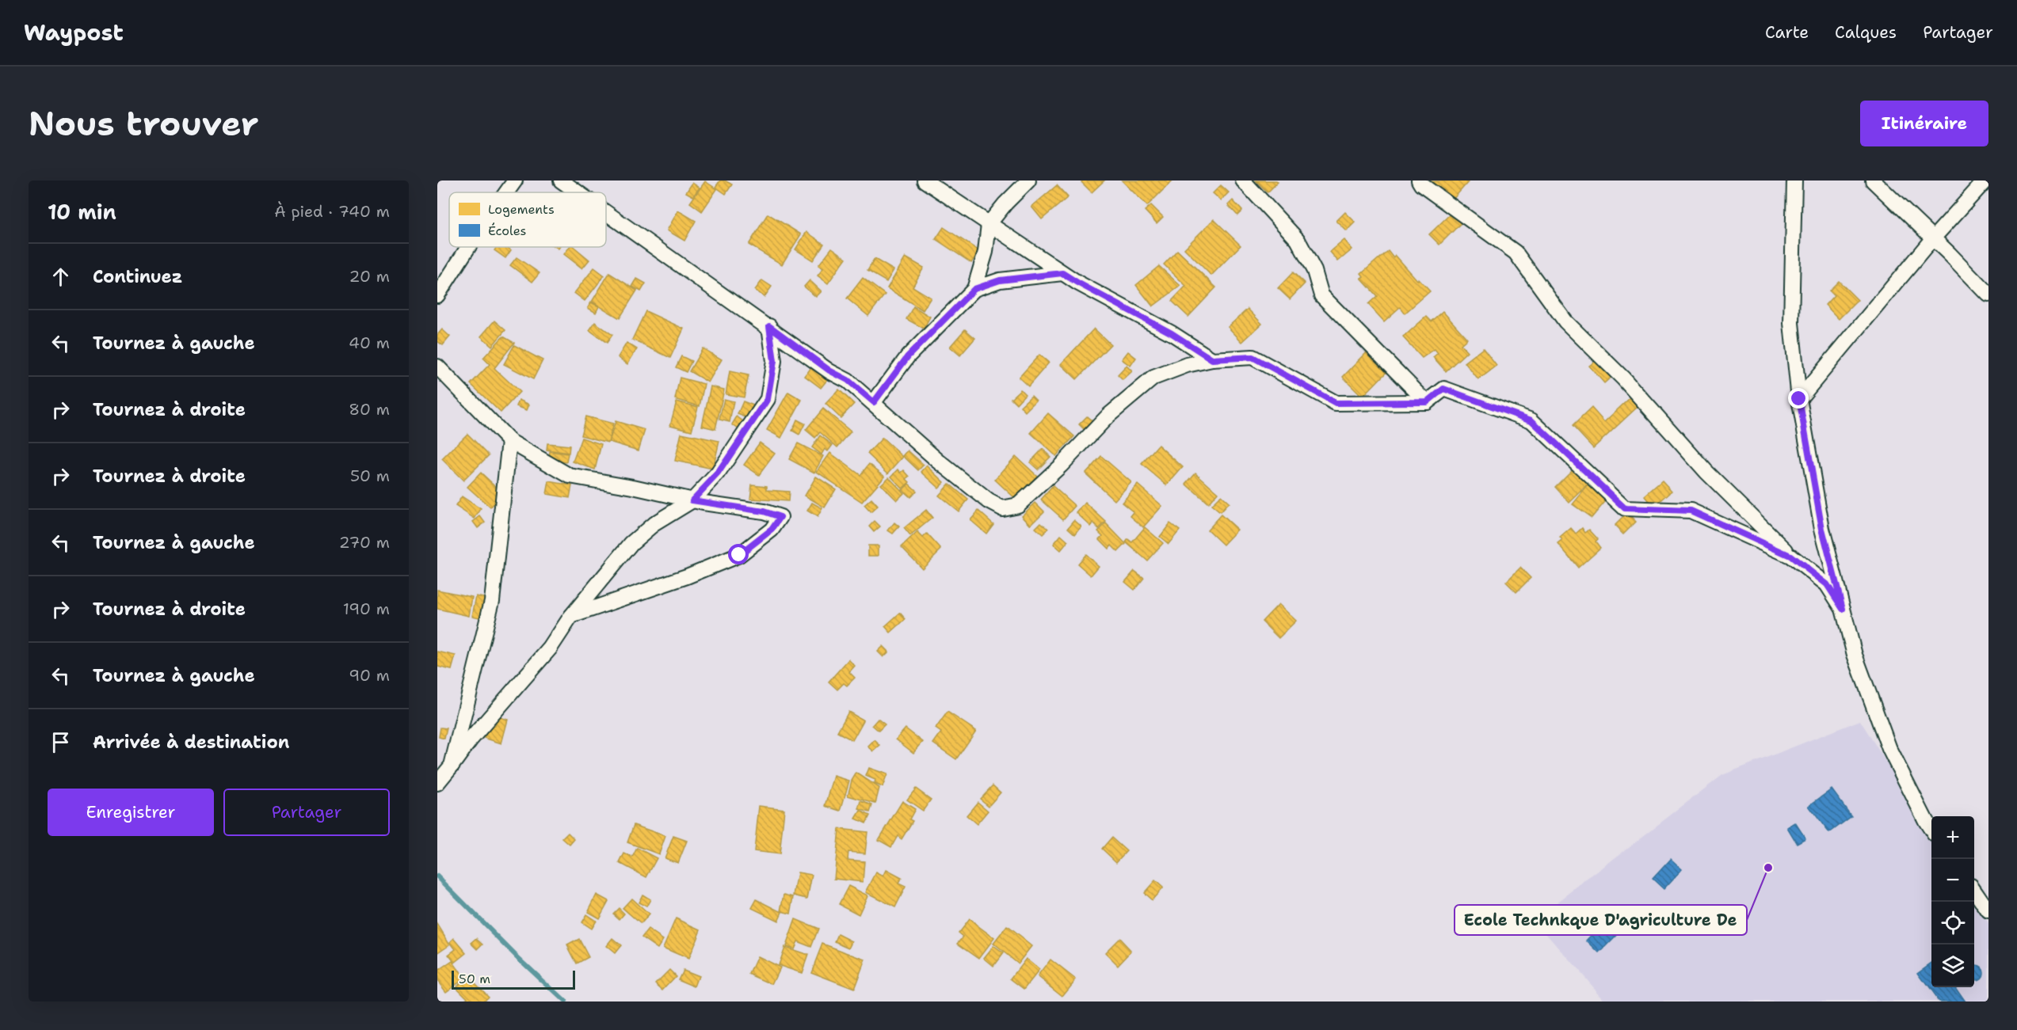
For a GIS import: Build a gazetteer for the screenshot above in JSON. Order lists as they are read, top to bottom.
{
  "places": ["Ecole Technkque D'agriculture De"],
  "legend": ["Logements", "Écoles"],
  "scale_bar": "50 m",
  "page": {
    "header": "Waypost",
    "nav": ["Carte", "Calques", "Partager"],
    "buttons": [
      "Itinéraire",
      ["Enregistrer", "Partager"]
    ],
    "title": "Nous trouver",
    "heading": ["10 min", "À pied · 740 m"],
    "list": [
      ["Continuez", "20 m"],
      ["Tournez à gauche", "40 m"],
      ["Tournez à droite", "80 m"],
      ["Tournez à droite", "50 m"],
      ["Tournez à gauche", "270 m"],
      ["Tournez à droite", "190 m"],
      ["Tournez à gauche", "90 m"],
      "Arrivée à destination"
    ],
    "map_buttons": ["+", "−"],
    "scale": "50 m"
  }
}
